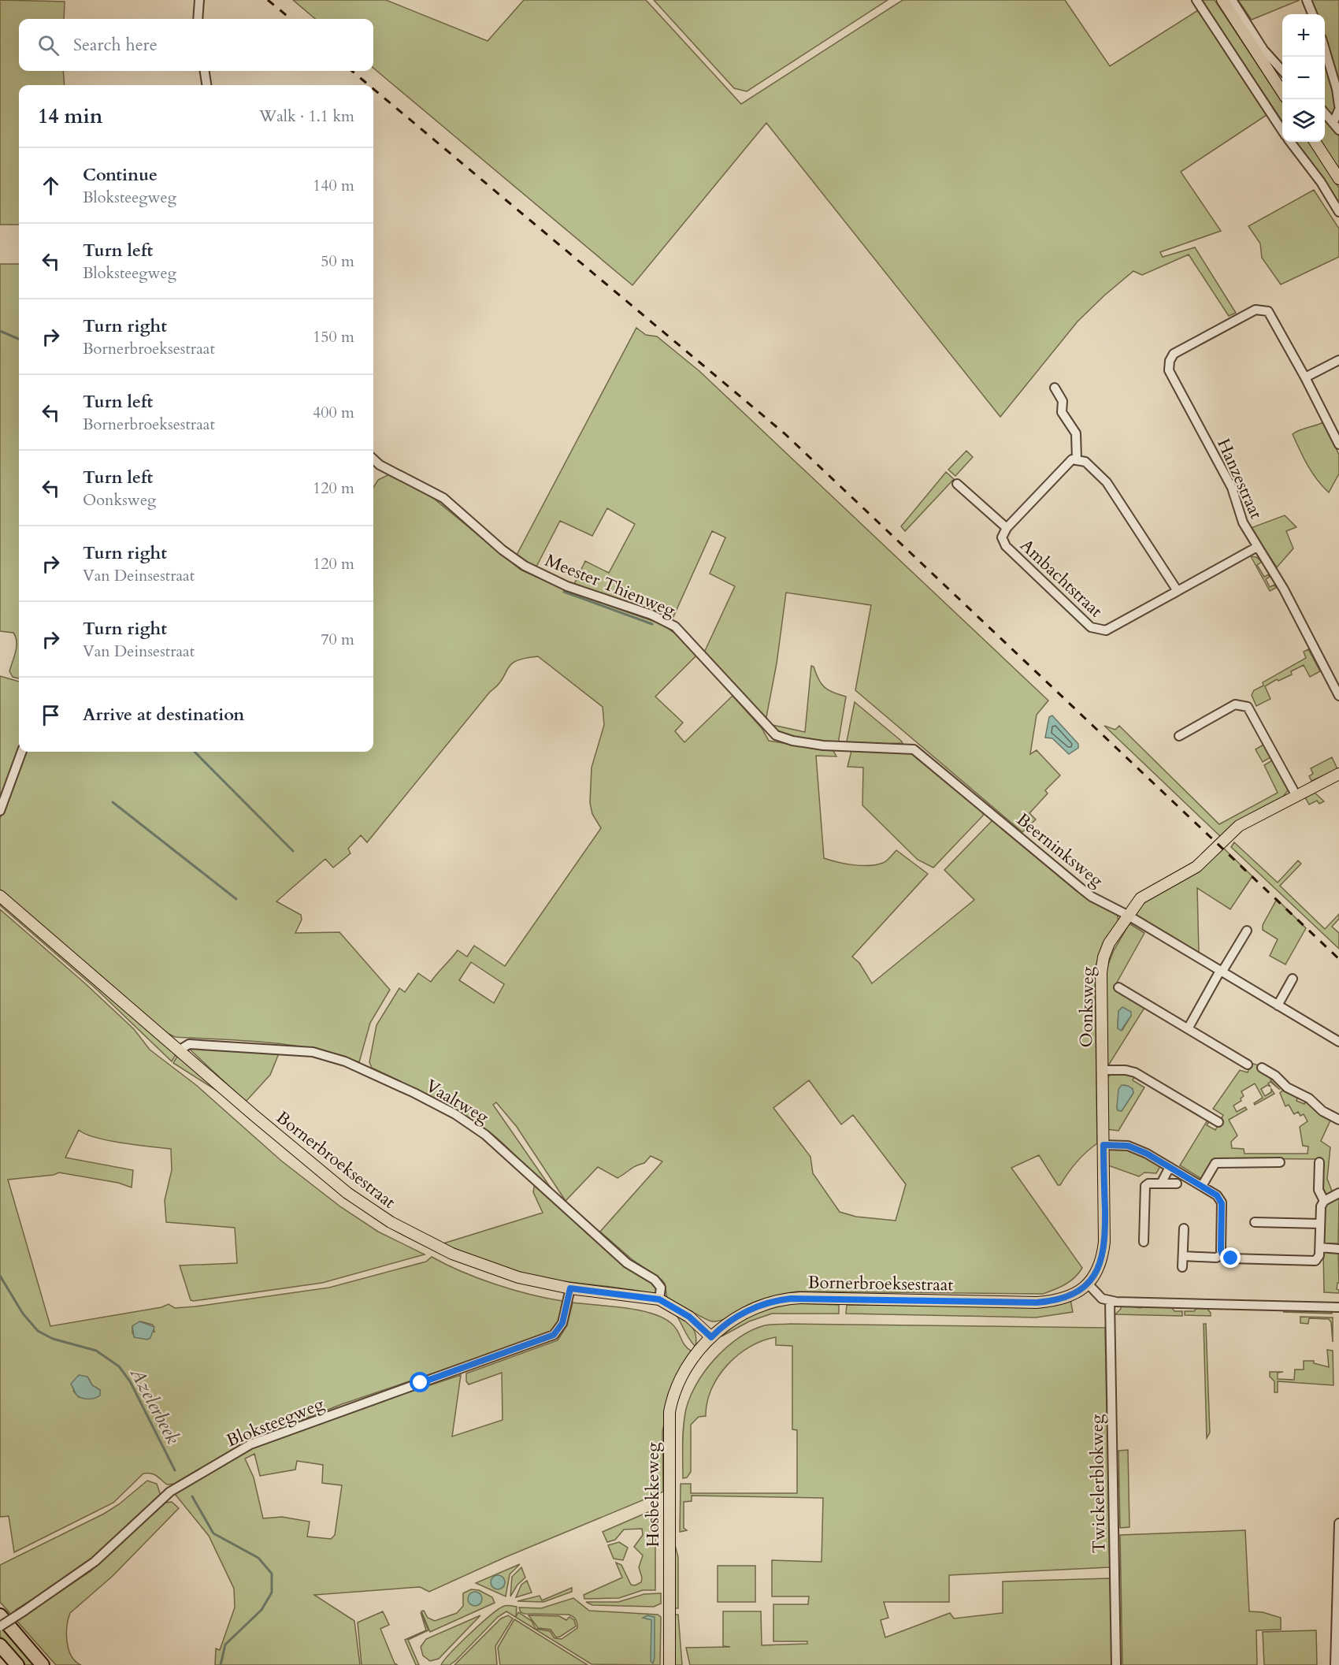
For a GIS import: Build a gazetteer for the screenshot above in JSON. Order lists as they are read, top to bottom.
{
  "streets": {
    "main road": ["Oonksweg", "Bornerbroeksestraat", "Hosbekkeweg"],
    "street": [
      "Hanzestraat",
      "Ambachtstraat",
      "Meester Thienweg",
      "Beerninksweg",
      "Vaaltweg",
      "Bloksteegweg",
      "Twickelerblokweg"
    ]
  },
  "crossings": [
    ["Hanzestraat", "Ambachtstraat"],
    ["Meester Thienweg", "Beerninksweg"],
    ["Beerninksweg", "Oonksweg"],
    ["Oonksweg", "Bornerbroeksestraat"],
    ["Vaaltweg", "Bornerbroeksestraat"],
    ["Bornerbroeksestraat", "Bloksteegweg"],
    ["Bornerbroeksestraat", "Hosbekkeweg"]
  ],
  "water": ["Azelerbeek"],
  "page": {
    "map_buttons": ["+", "−"],
    "search": "Search here",
    "heading": ["14 min", "Walk · 1.1 km"],
    "list": [
      ["Continue", "Bloksteegweg", "140 m"],
      ["Turn left", "Bloksteegweg", "50 m"],
      ["Turn right", "Bornerbroeksestraat", "150 m"],
      ["Turn left", "Bornerbroeksestraat", "400 m"],
      ["Turn left", "Oonksweg", "120 m"],
      ["Turn right", "Van Deinsestraat", "120 m"],
      ["Turn right", "Van Deinsestraat", "70 m"],
      "Arrive at destination"
    ]
  }
}
